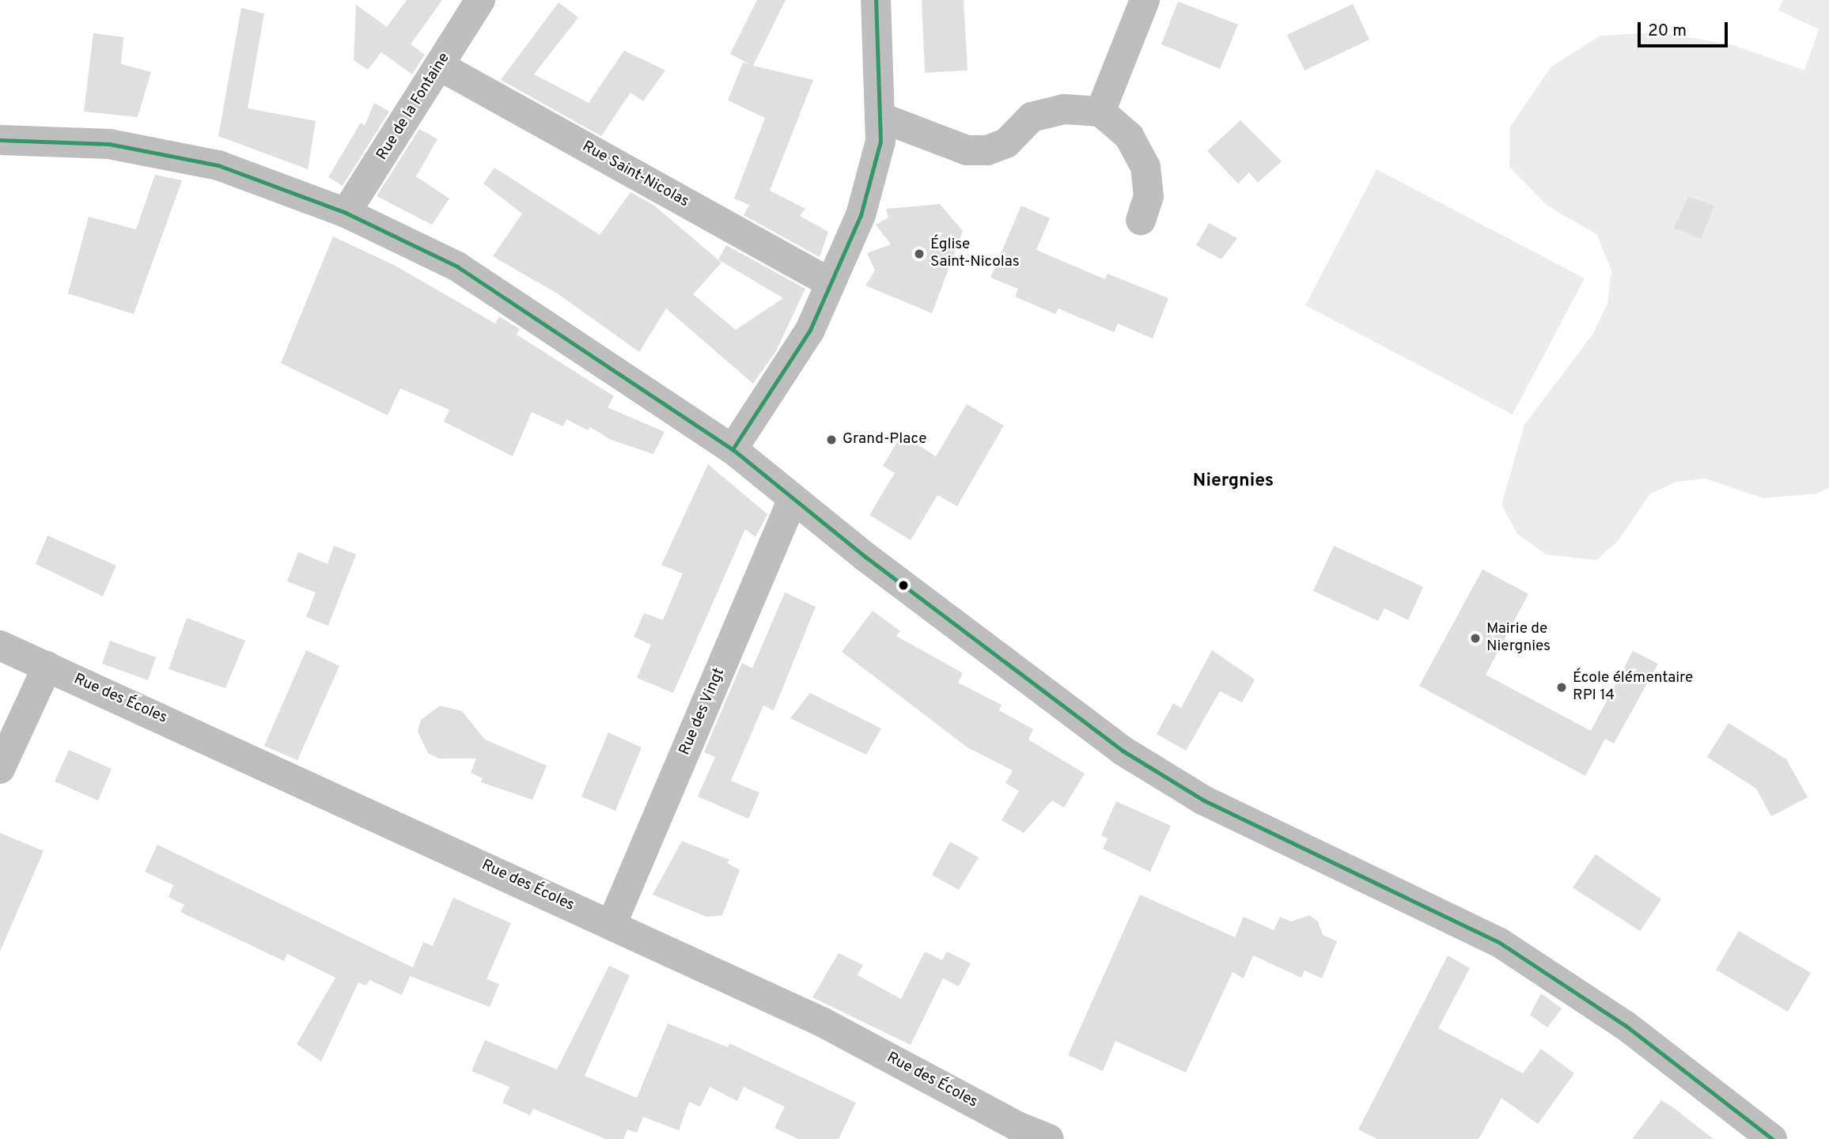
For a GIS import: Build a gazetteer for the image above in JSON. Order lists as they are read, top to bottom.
{
  "streets": {
    "street": [
      "Rue de la Fontaine",
      "Rue Saint-Nicolas",
      "Rue des Écoles",
      "Rue des Vingt"
    ]
  },
  "crossings": [
    ["Rue de la Fontaine", "Rue Saint-Nicolas"],
    ["Rue des Écoles", "Rue des Vingt"]
  ],
  "districts": ["Niergnies"],
  "places": [
    "Église Saint-Nicolas",
    "Grand-Place",
    "Mairie de Niergnies",
    "École élémentaire RPI 14"
  ],
  "scale_bar": "20 m"
}
